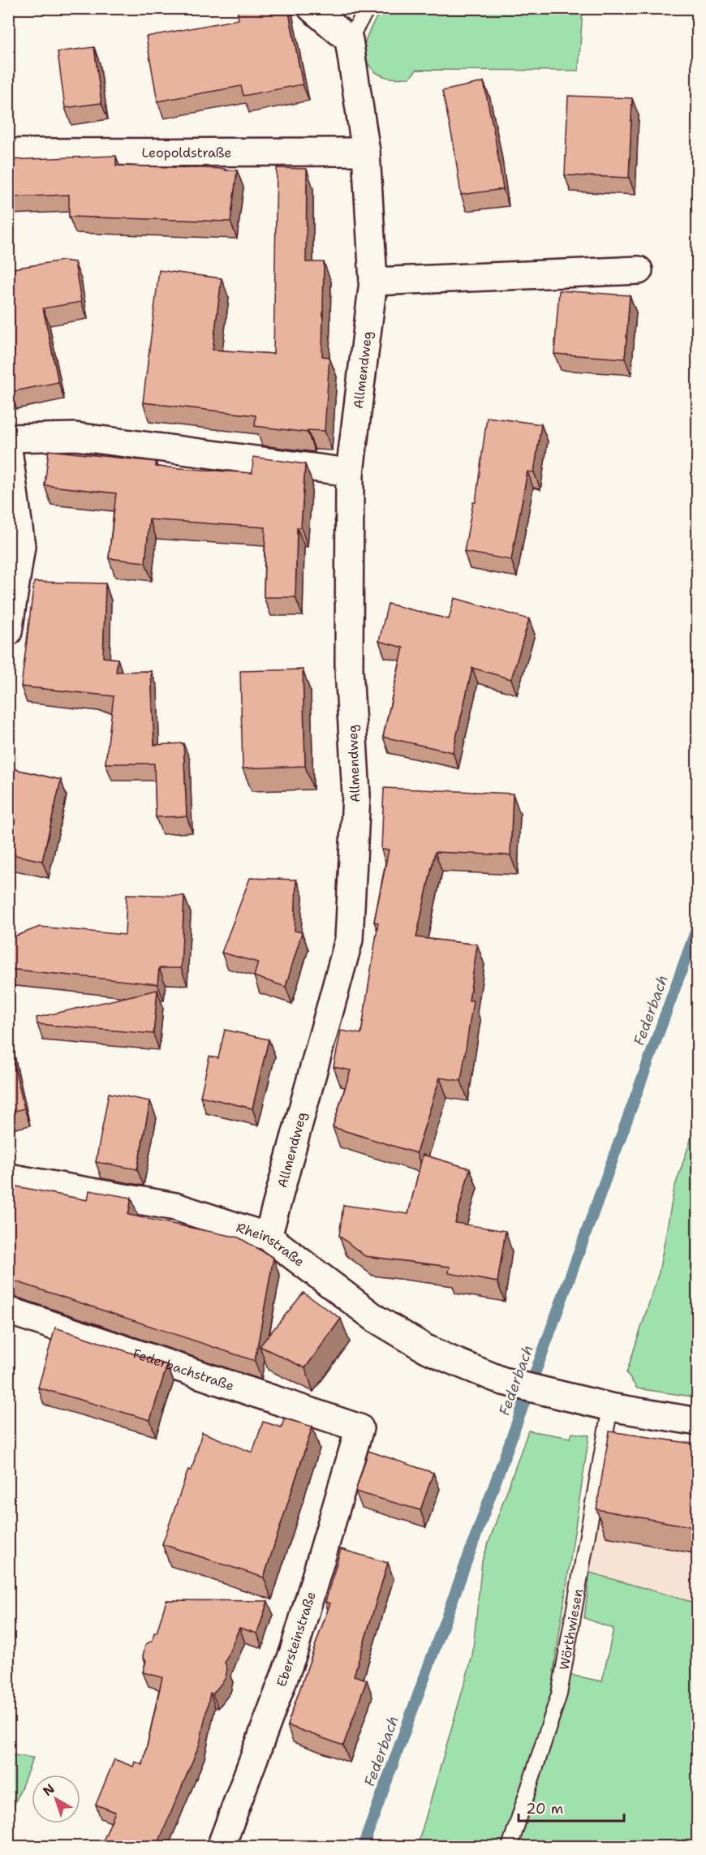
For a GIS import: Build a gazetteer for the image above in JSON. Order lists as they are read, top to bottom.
{
  "streets": {
    "street": [
      "Leopoldstraße",
      "Allmendweg",
      "Rheinstraße",
      "Federbachstraße",
      "Ebersteinstraße"
    ],
    "lane": ["Wörthwiesen"]
  },
  "crossings": [
    ["Leopoldstraße", "Allmendweg"],
    ["Allmendweg", "Rheinstraße"],
    ["Rheinstraße", "Wörthwiesen"],
    ["Federbachstraße", "Ebersteinstraße"]
  ],
  "water": ["Federbach"],
  "scale_bar": "20 m",
  "north": "top left"
}
